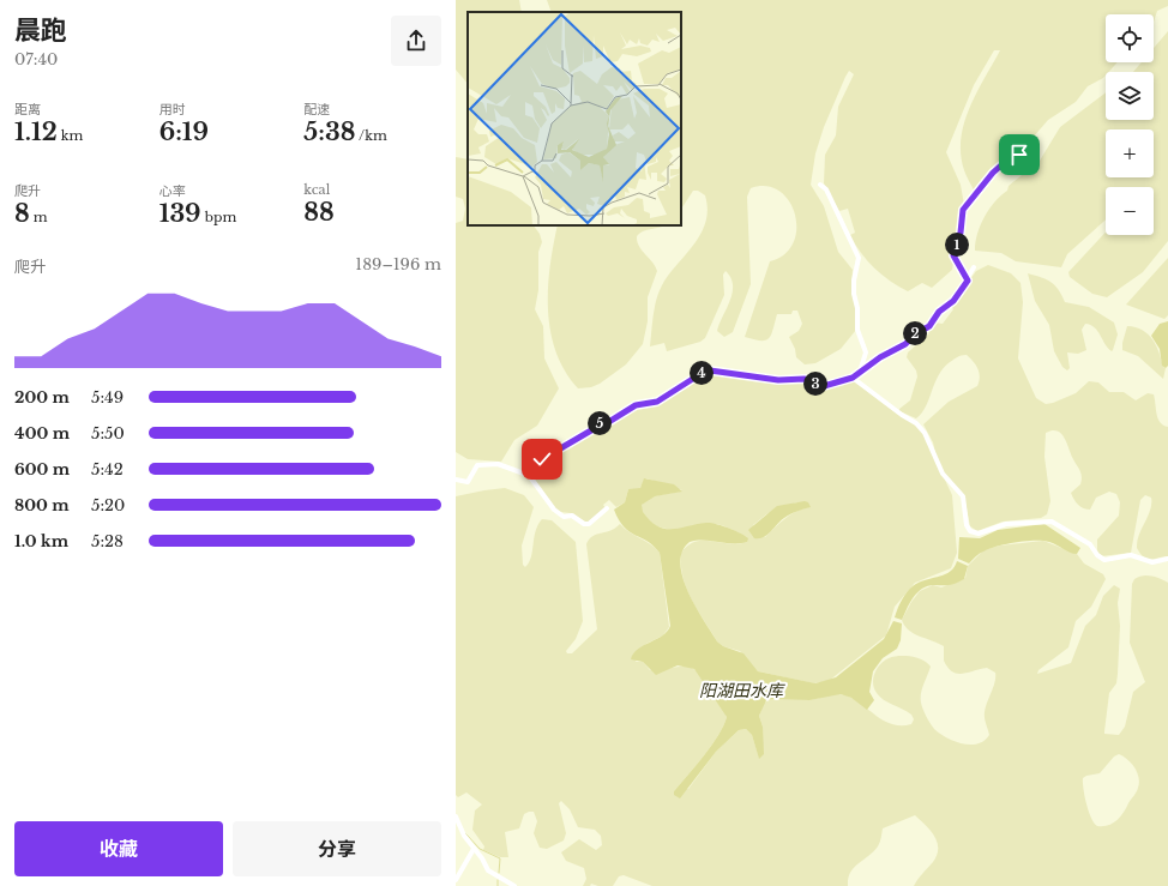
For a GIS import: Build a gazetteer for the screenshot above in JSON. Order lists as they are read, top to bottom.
{
  "water": ["阳湖田水库"],
  "page": {
    "heading": ["晨跑", "07:40"],
    "map_buttons": ["+", "−"],
    "stats": [
      ["距离", "1.12 km"],
      ["用时", "6:19"],
      ["配速", "5:38 /km"],
      ["爬升", "8 m"],
      ["心率", "139 bpm"],
      ["kcal", "88"]
    ],
    "pins": [
      "1",
      "2",
      "4",
      "3",
      "5"
    ],
    "chart": ["爬升", "189–196 m"],
    "list": [
      {
        "name": "200 m",
        "note": "5:49"
      },
      {
        "name": "400 m",
        "note": "5:50"
      },
      {
        "name": "600 m",
        "note": "5:42"
      },
      {
        "name": "800 m",
        "note": "5:20"
      },
      {
        "name": "1.0 km",
        "note": "5:28"
      }
    ],
    "buttons": ["收藏", "分享"]
  }
}
